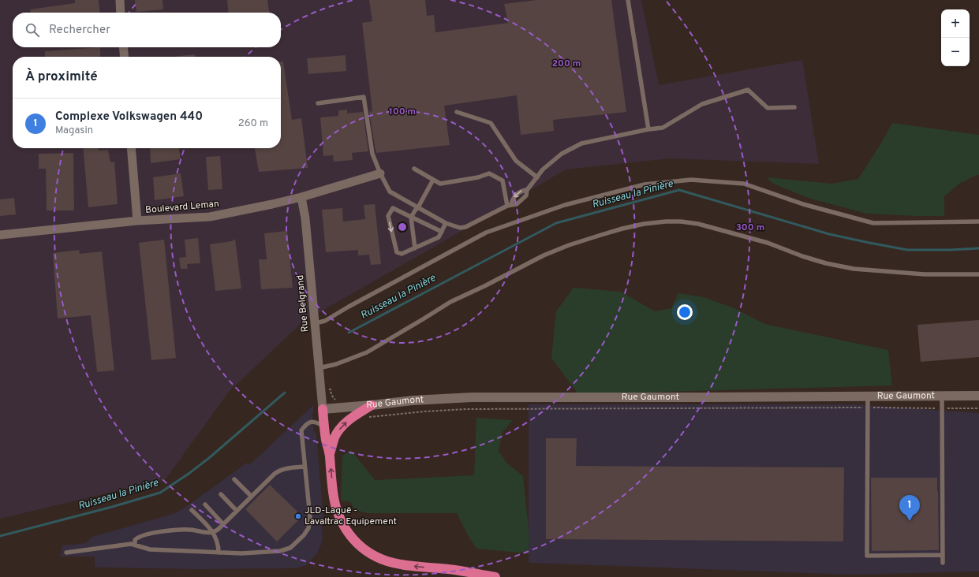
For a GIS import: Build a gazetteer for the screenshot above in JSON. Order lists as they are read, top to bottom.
{
  "streets": {
    "street": ["Boulevard Leman", "Rue Belgrand", "Rue Gaumont"]
  },
  "crossings": [
    ["Boulevard Leman", "Rue Belgrand"],
    ["Rue Belgrand", "Rue Gaumont"]
  ],
  "water": ["Ruisseau la Pinière"],
  "places": ["JLD-Laguë - Lavaltrac Equipement"],
  "page": {
    "map_buttons": ["+", "−"],
    "search": "Rechercher",
    "heading": "À proximité",
    "list": [
      {
        "mark": "1",
        "name": "Complexe Volkswagen 440",
        "note": "Magasin",
        "value": "260 m"
      }
    ],
    "pins": "1"
  },
  "rings": ["200 m", "100 m", "300 m"]
}
